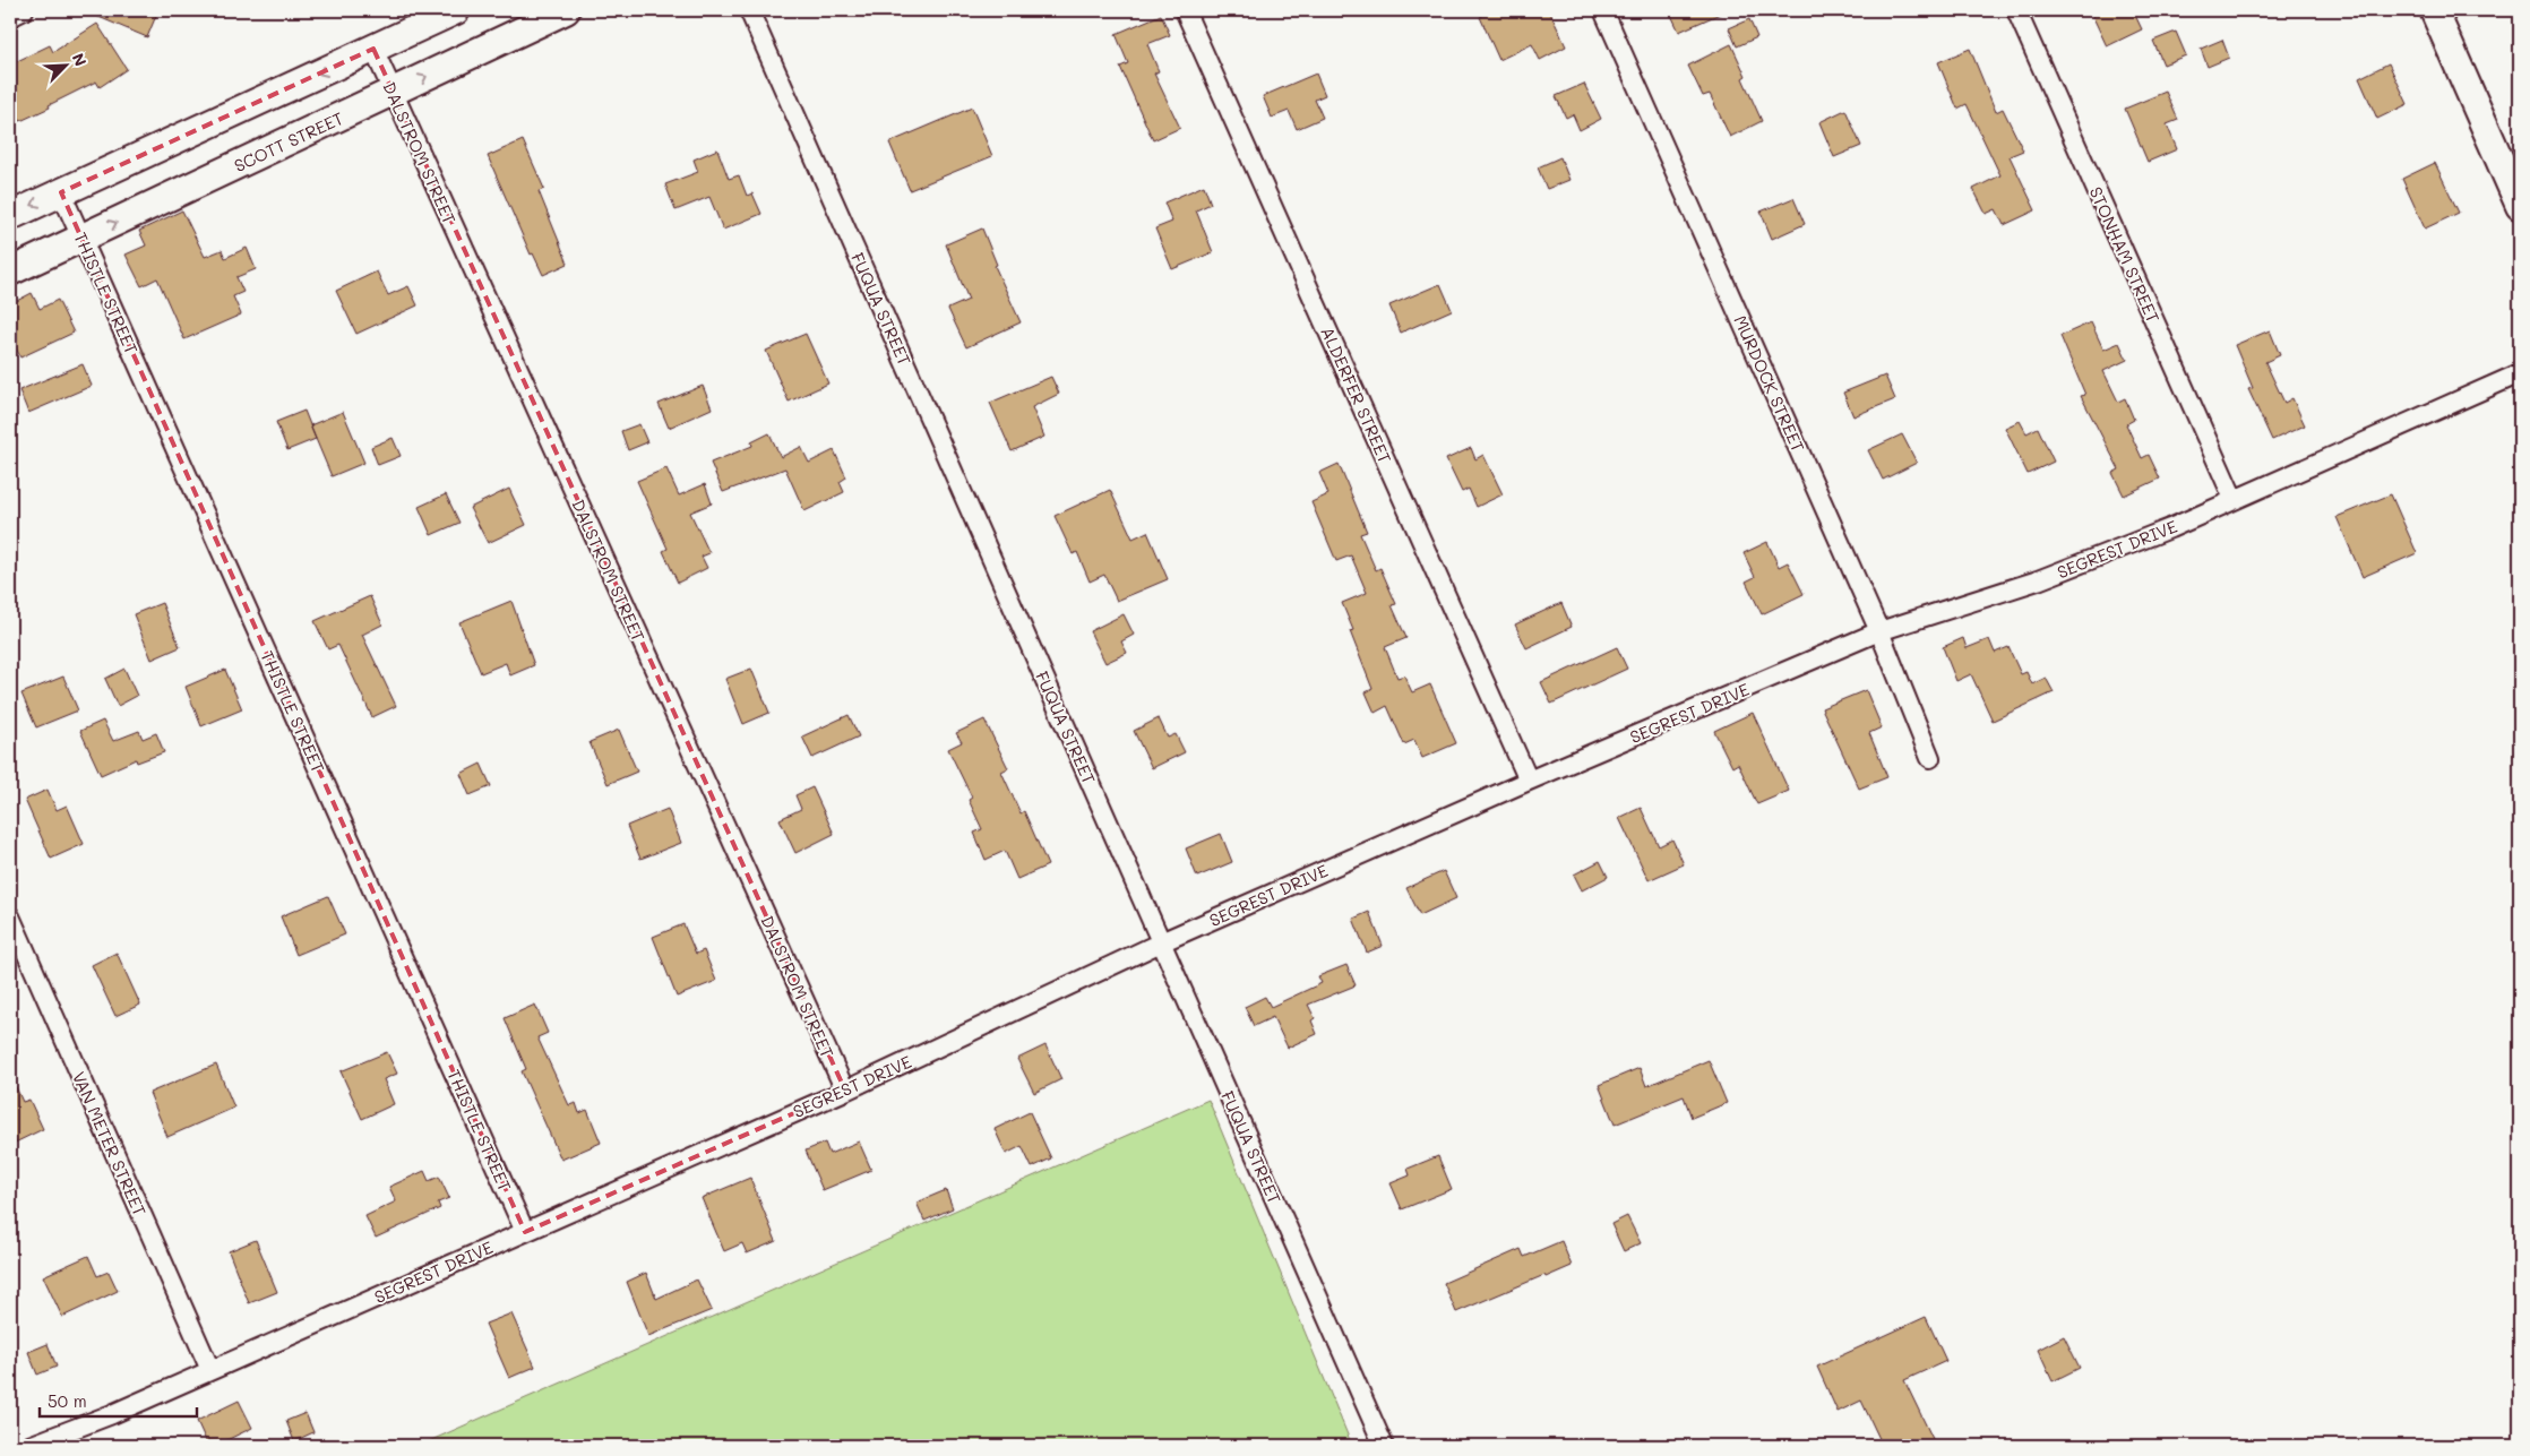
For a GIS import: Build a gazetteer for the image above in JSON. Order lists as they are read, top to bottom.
{
  "streets": {
    "main road": ["SCOTT STREET"],
    "street": [
      "DALSTROM STREET",
      "STONHAM STREET",
      "THISTLE STREET",
      "FUQUA STREET",
      "MURDOCK STREET",
      "ALDERFER STREET",
      "SEGREST DRIVE",
      "VAN METER STREET"
    ]
  },
  "crossings": [
    ["SCOTT STREET", "DALSTROM STREET"],
    ["SCOTT STREET", "THISTLE STREET"],
    ["DALSTROM STREET", "SEGREST DRIVE"],
    ["STONHAM STREET", "SEGREST DRIVE"],
    ["THISTLE STREET", "SEGREST DRIVE"],
    ["FUQUA STREET", "SEGREST DRIVE"],
    ["MURDOCK STREET", "SEGREST DRIVE"],
    ["ALDERFER STREET", "SEGREST DRIVE"],
    ["SEGREST DRIVE", "VAN METER STREET"]
  ],
  "scale_bar": "50 m",
  "north": "top right"
}
